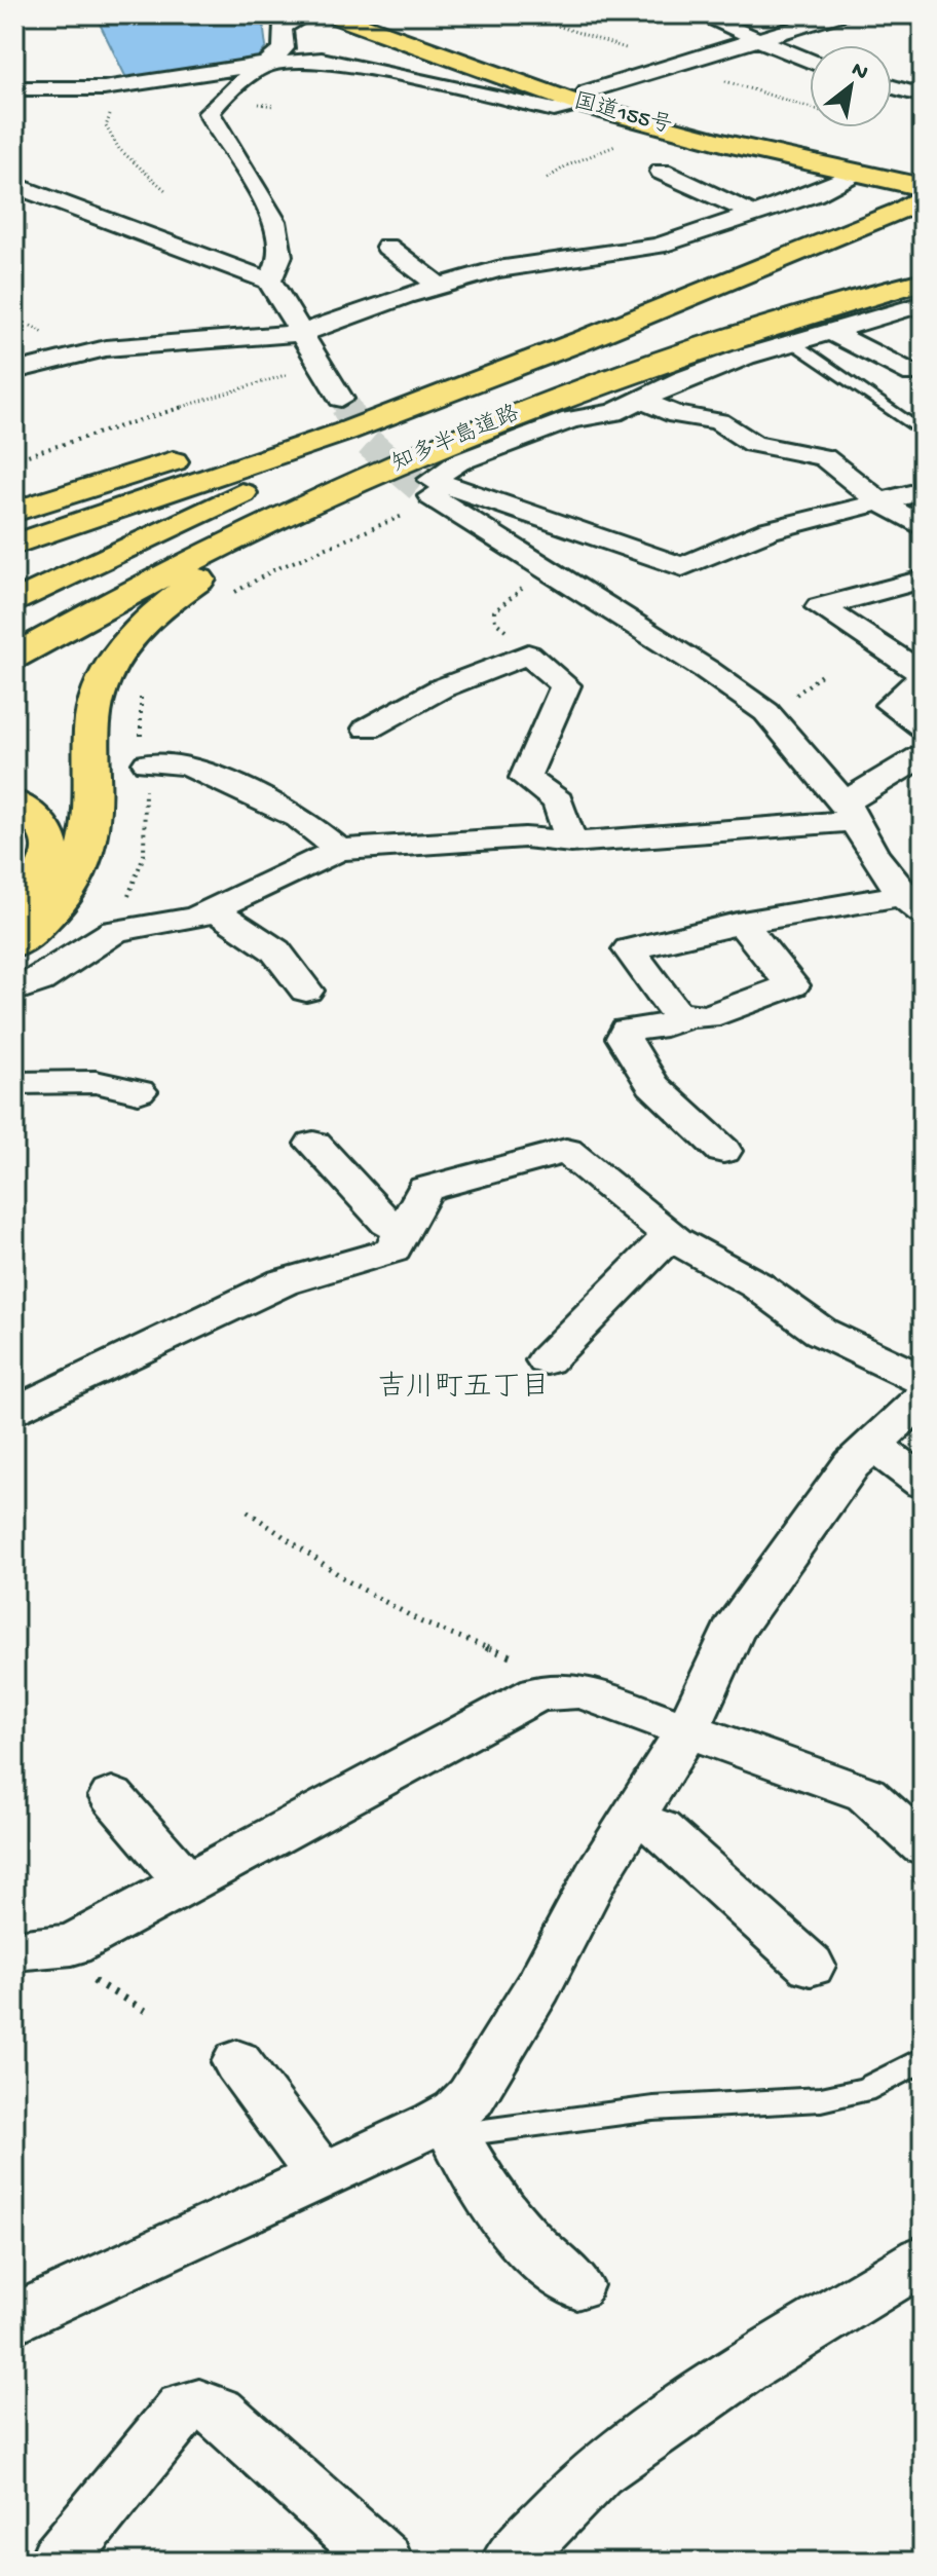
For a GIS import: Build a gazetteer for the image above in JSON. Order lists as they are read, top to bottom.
{
  "streets": {
    "highway": ["国道155号", "知多半島道路"]
  },
  "districts": ["吉川町五丁目"],
  "north": "top right"
}
